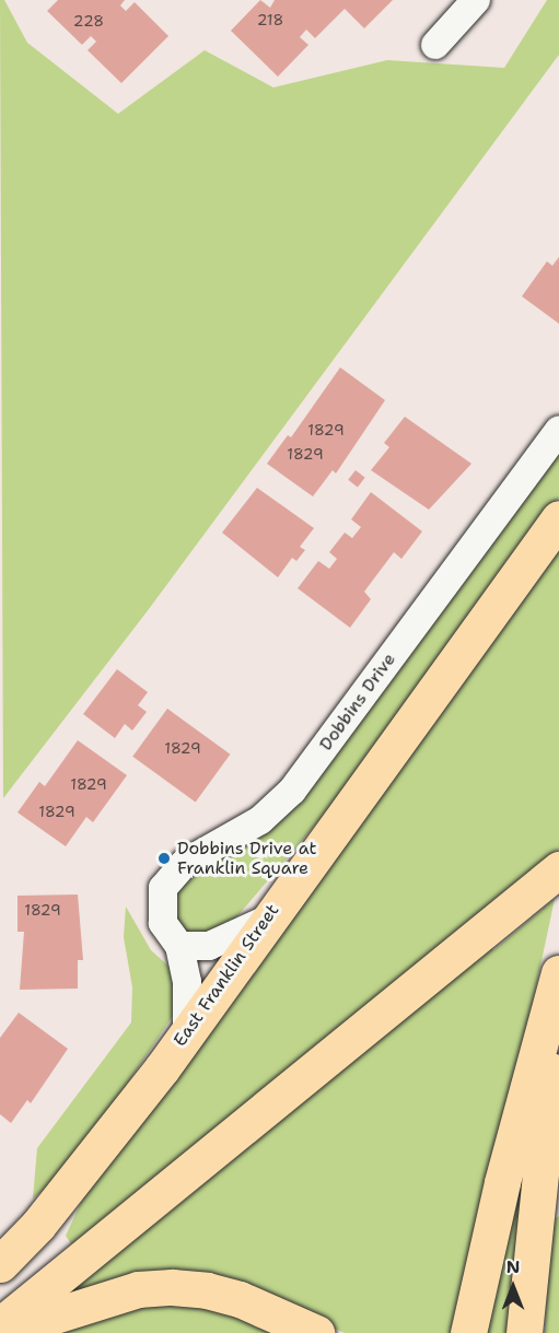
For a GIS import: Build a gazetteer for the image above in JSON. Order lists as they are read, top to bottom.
{
  "streets": {
    "main road": ["East Franklin Street"],
    "street": ["Dobbins Drive"]
  },
  "crossings": [
    ["Dobbins Drive", "East Franklin Street"]
  ],
  "places": ["Dobbins Drive at Franklin Square"],
  "house_numbers": [
    "218",
    "228",
    "1829",
    "1829",
    "1829",
    "1829",
    "1829",
    "1829"
  ],
  "north": "top"
}
